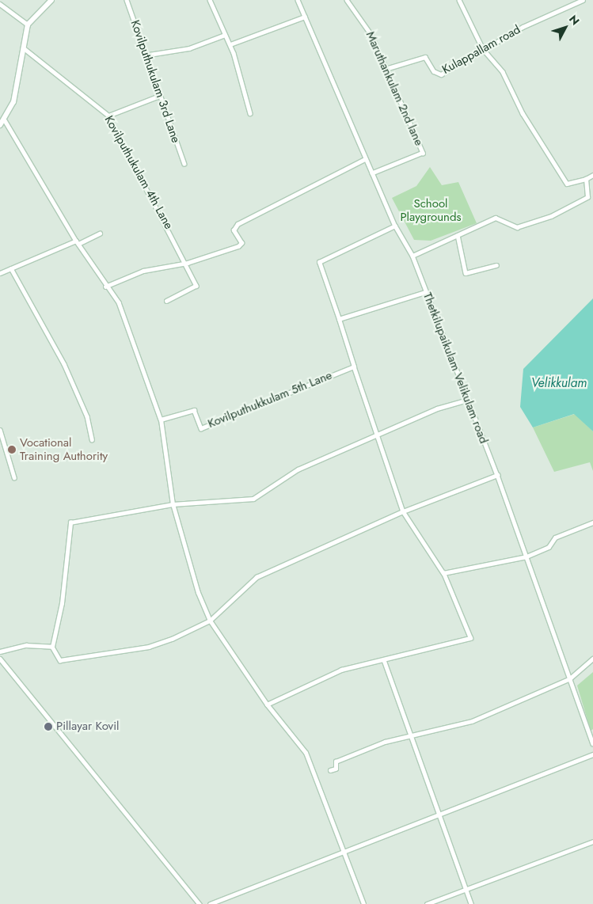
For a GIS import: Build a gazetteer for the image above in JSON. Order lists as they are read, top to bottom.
{
  "streets": {
    "street": [
      "Kulappallam road",
      "Kovilputhukulam 3rd Lane",
      "Maruthankulam 2nd lane",
      "Kovilputhukulam 4th Lane",
      "Thetkilupaikulam Velikulam road",
      "Kovilputhukkulam 5th Lane"
    ]
  },
  "crossings": [
    ["Kulappallam road", "Maruthankulam 2nd lane"],
    ["Maruthankulam 2nd lane", "Thetkilupaikulam Velikulam road"]
  ],
  "water": ["Velikkulam"],
  "parks": ["School Playgrounds"],
  "places": ["Vocational Training Authority", "Pillayar Kovil"],
  "north": "top right"
}
